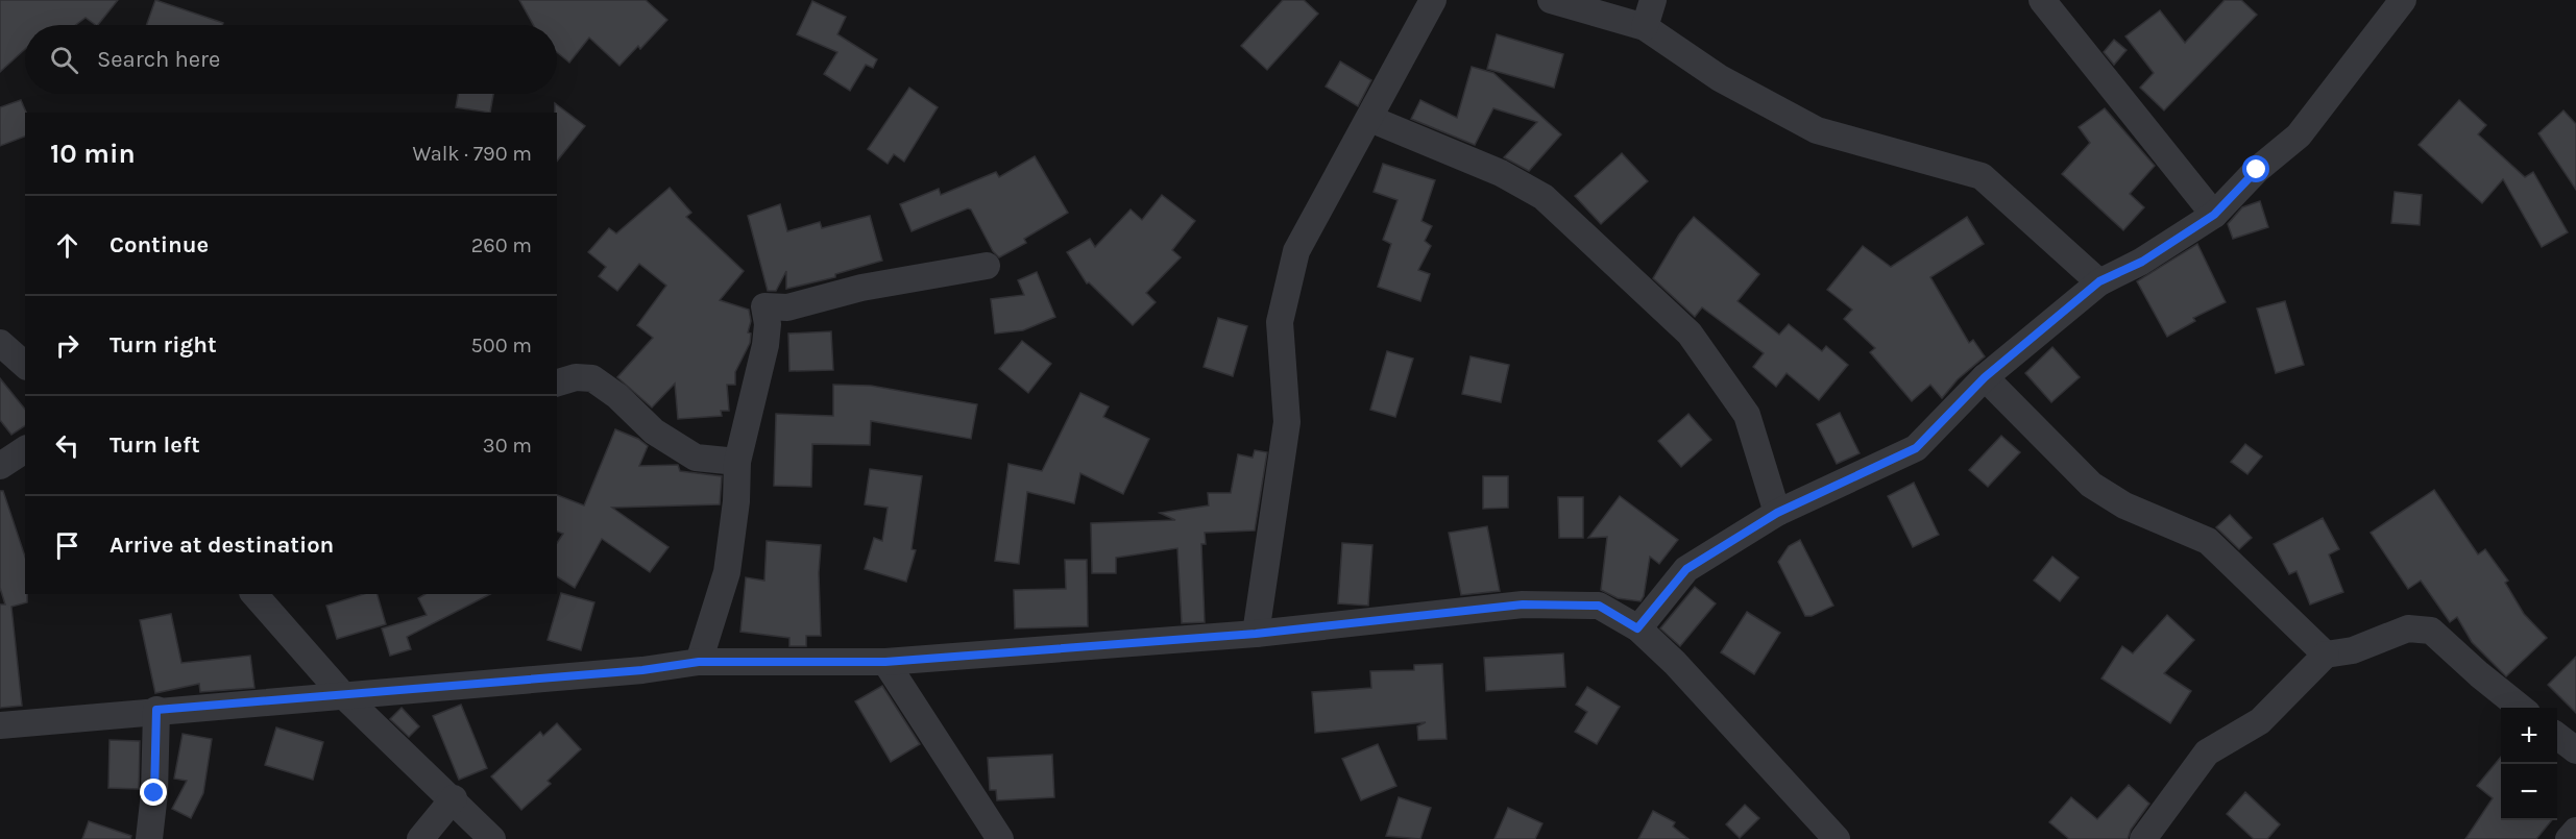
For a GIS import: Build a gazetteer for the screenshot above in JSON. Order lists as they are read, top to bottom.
{
  "page": {
    "search": "Search here",
    "heading": ["10 min", "Walk · 790 m"],
    "list": [
      ["Continue", "260 m"],
      ["Turn right", "500 m"],
      ["Turn left", "30 m"],
      "Arrive at destination"
    ],
    "map_buttons": ["+", "−"]
  }
}
